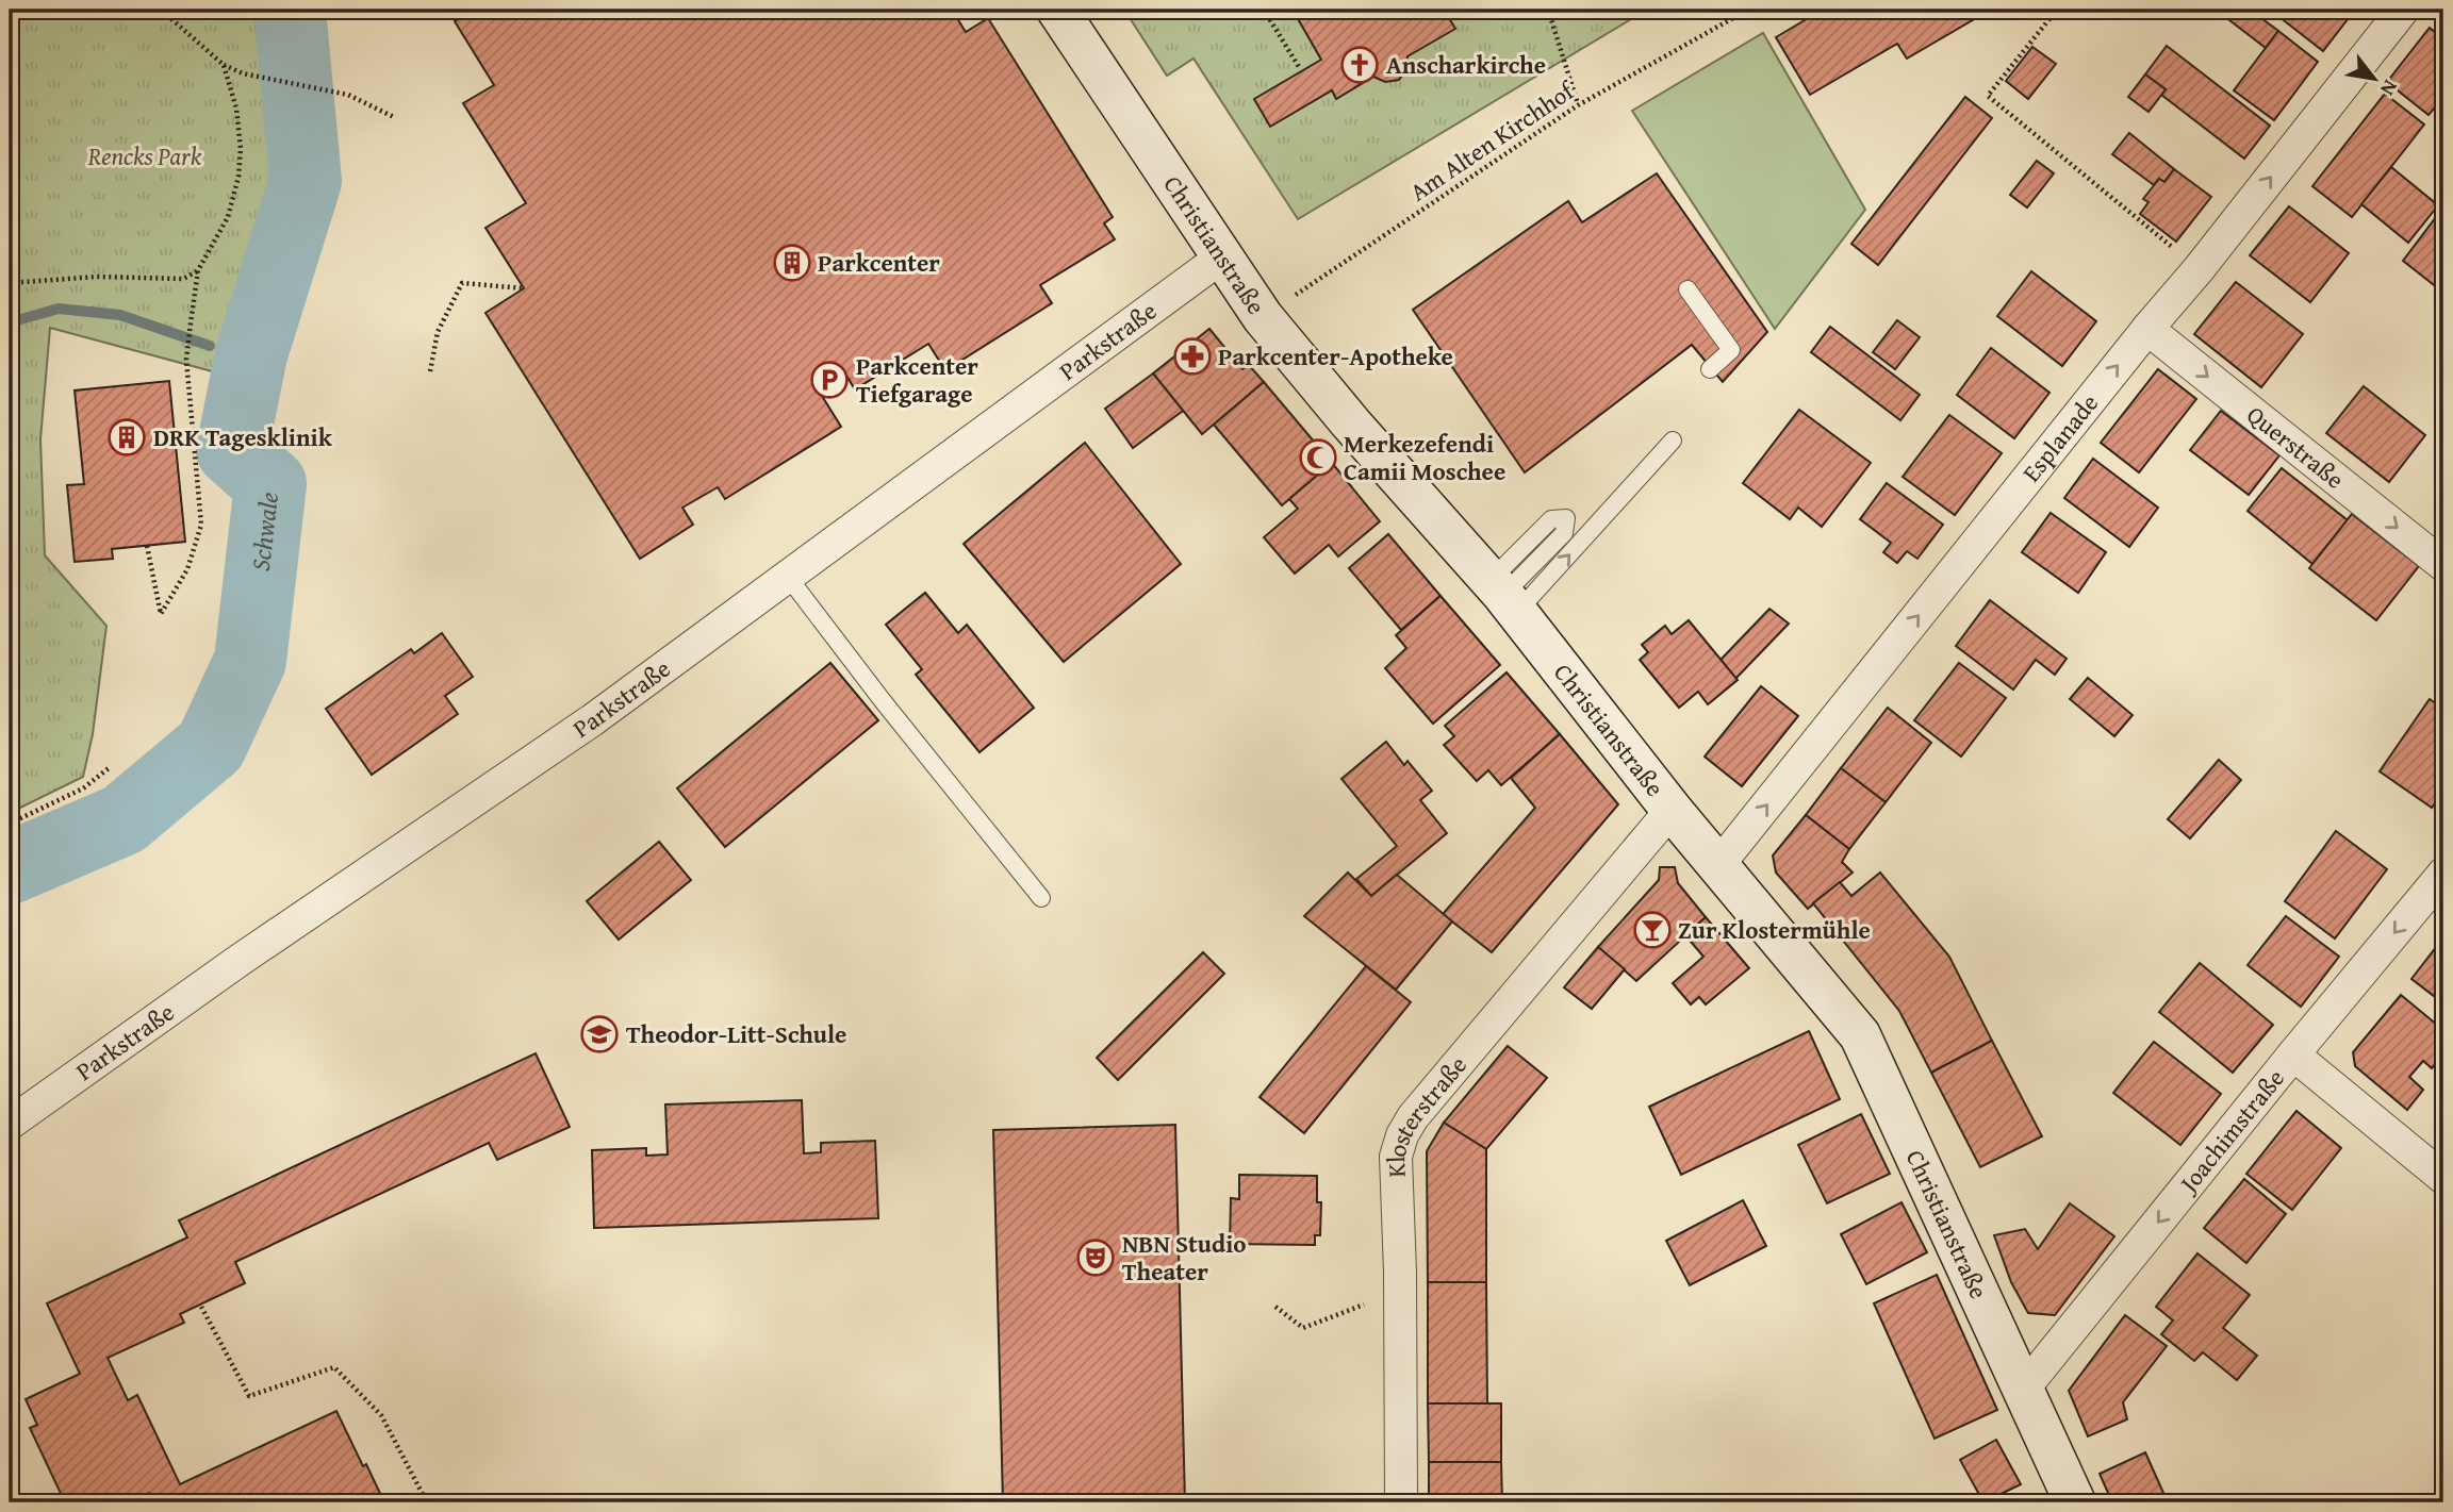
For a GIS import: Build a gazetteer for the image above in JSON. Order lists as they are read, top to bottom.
{
  "streets": {
    "street": [
      "Christianstraße",
      "Parkstraße",
      "Esplanade",
      "Querstraße",
      "Klosterstraße",
      "Joachimstraße"
    ],
    "path": ["Am Alten Kirchhof"]
  },
  "crossings": [
    ["Am Alten Kirchhof", "Christianstraße"],
    ["Christianstraße", "Parkstraße"],
    ["Christianstraße", "Esplanade"],
    ["Christianstraße", "Klosterstraße"],
    ["Christianstraße", "Joachimstraße"],
    ["Esplanade", "Querstraße"]
  ],
  "one_way": ["Esplanade", "Querstraße", "Joachimstraße"],
  "water": ["Schwale"],
  "parks": ["Rencks Park"],
  "places": {
    "church": ["Anscharkirche"],
    "building": ["Parkcenter", "DRK Tagesklinik"],
    "pharmacy": ["Parkcenter-Apotheke"],
    "parking": ["Parkcenter Tiefgarage"],
    "mosque": ["Merkezefendi Camii Moschee"],
    "bar": ["Zur Klostermühle"],
    "school or university": ["Theodor-Litt-Schule"],
    "theatre": ["NBN Studio Theater"]
  },
  "north": "bottom right"
}
